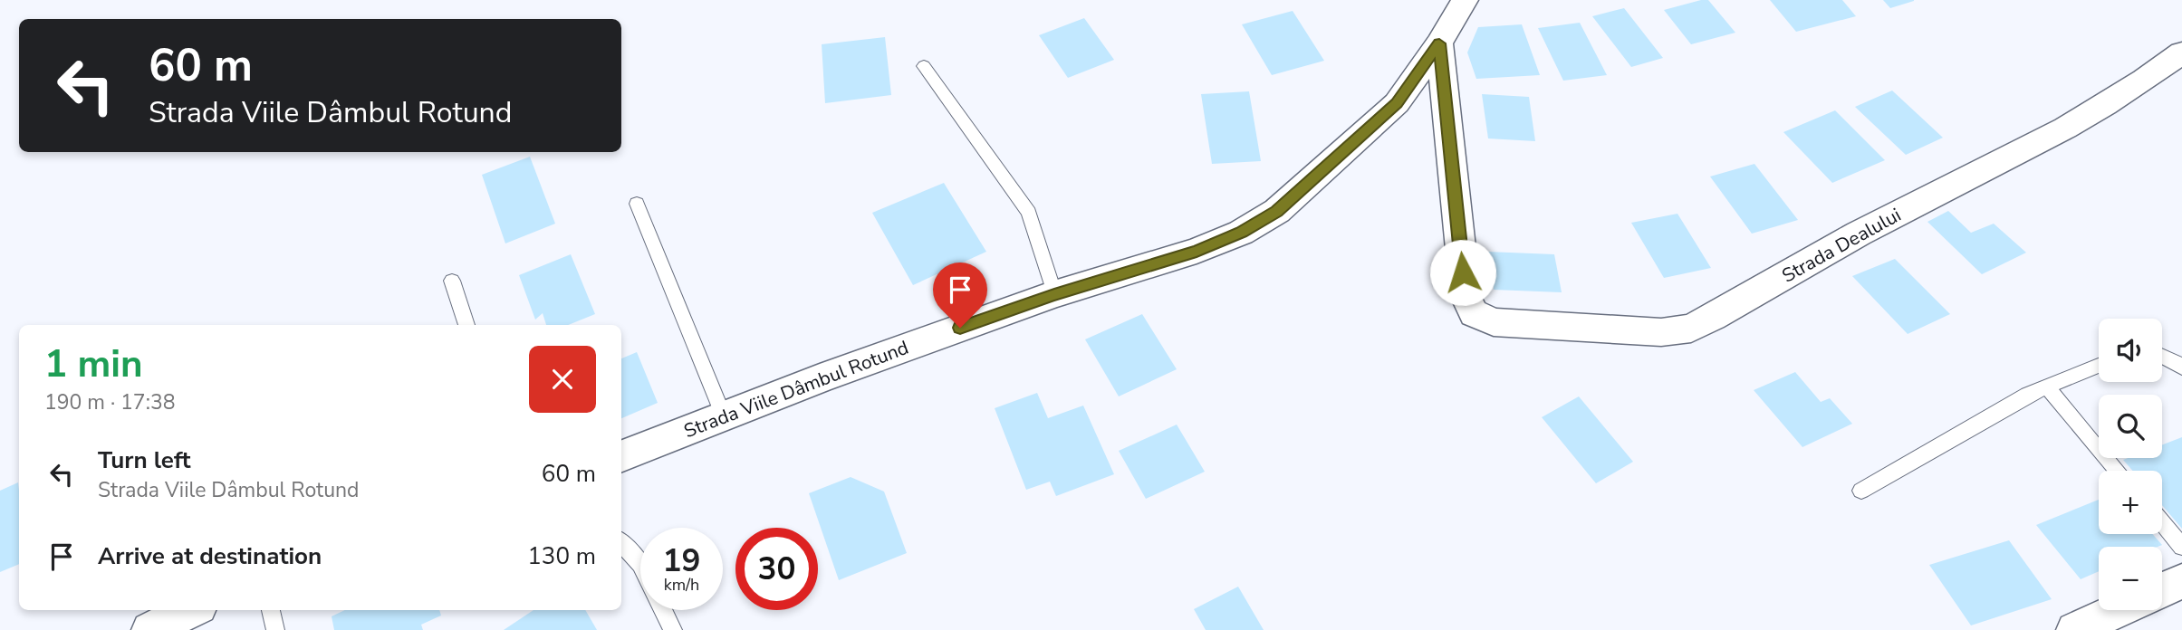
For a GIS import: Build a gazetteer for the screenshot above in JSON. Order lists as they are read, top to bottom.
{
  "streets": {
    "street": ["Strada Dealului", "Strada Viile Dâmbul Rotund"]
  },
  "crossings": [
    ["Strada Dealului", "Strada Viile Dâmbul Rotund"]
  ],
  "page": {
    "turn": ["60 m", "Strada Viile Dâmbul Rotund"],
    "map_buttons": ["+", "−"],
    "heading": ["1 min", "190 m · 17:38"],
    "list": [
      {
        "name": "Turn left",
        "note": "Strada Viile Dâmbul Rotund",
        "value": "60 m"
      },
      {
        "name": "Arrive at destination",
        "value": "130 m"
      }
    ],
    "speed": "19 km/h",
    "limit": "30"
  }
}
